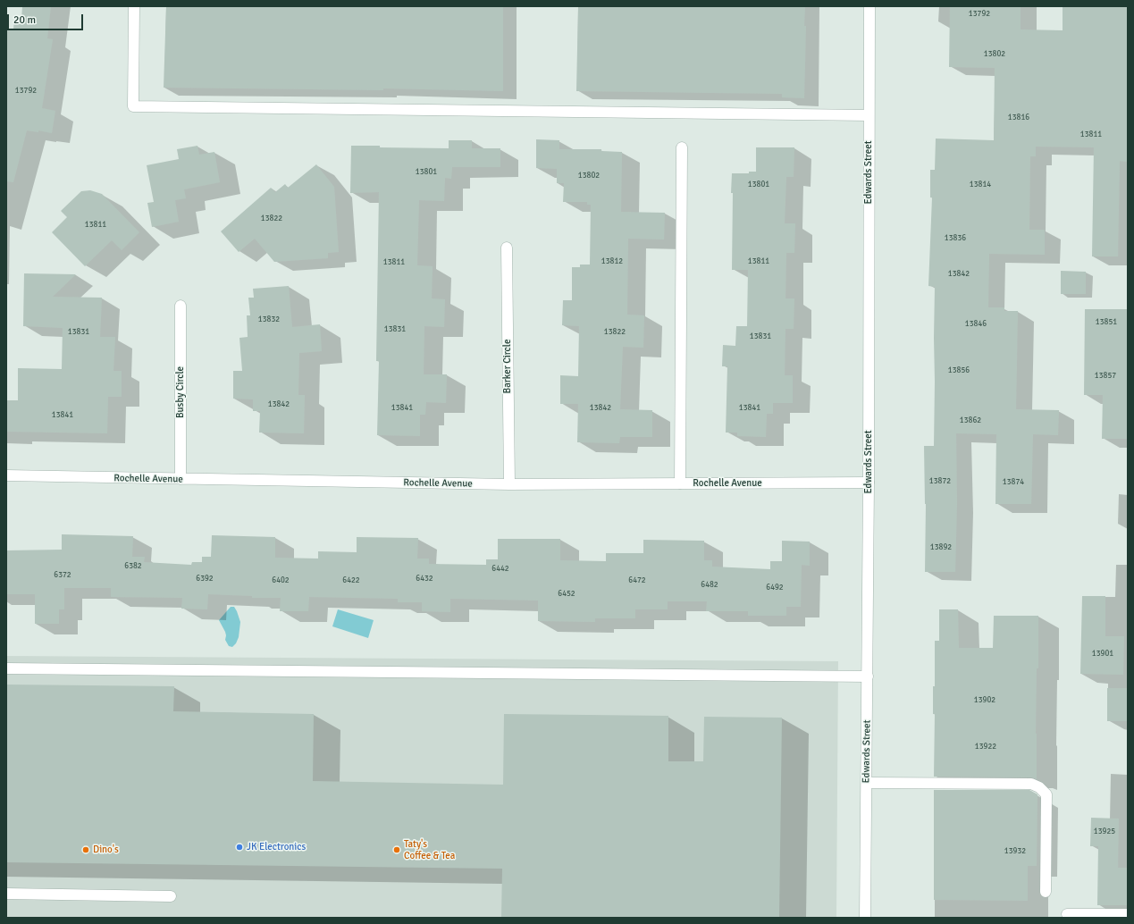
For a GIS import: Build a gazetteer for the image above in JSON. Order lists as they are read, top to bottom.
{
  "streets": {
    "street": [
      "Edwards Street",
      "Barker Circle",
      "Busby Circle",
      "Rochelle Avenue"
    ]
  },
  "crossings": [
    ["Edwards Street", "Rochelle Avenue"],
    ["Barker Circle", "Rochelle Avenue"],
    ["Busby Circle", "Rochelle Avenue"]
  ],
  "places": ["JK Electronics", "Dino's", "Taty's Coffee & Tea"],
  "house_numbers": [
    "13792",
    "13802",
    "13792",
    "13816",
    "13811",
    "13801",
    "13802",
    "13801",
    "13814",
    "13822",
    "13811",
    "13836",
    "13812",
    "13811",
    "13811",
    "13842",
    "13832",
    "13851",
    "13846",
    "13831",
    "13831",
    "13822",
    "13831",
    "13856",
    "13857",
    "13842",
    "13841",
    "13842",
    "13841",
    "13841",
    "13862",
    "13872",
    "13874",
    "13892",
    "6382",
    "6442",
    "6372",
    "6392",
    "6432",
    "6402",
    "6422",
    "6472",
    "6482",
    "6492",
    "6452",
    "13901",
    "13902",
    "13922",
    "13925",
    "13932"
  ],
  "scale_bar": "20 m"
}
